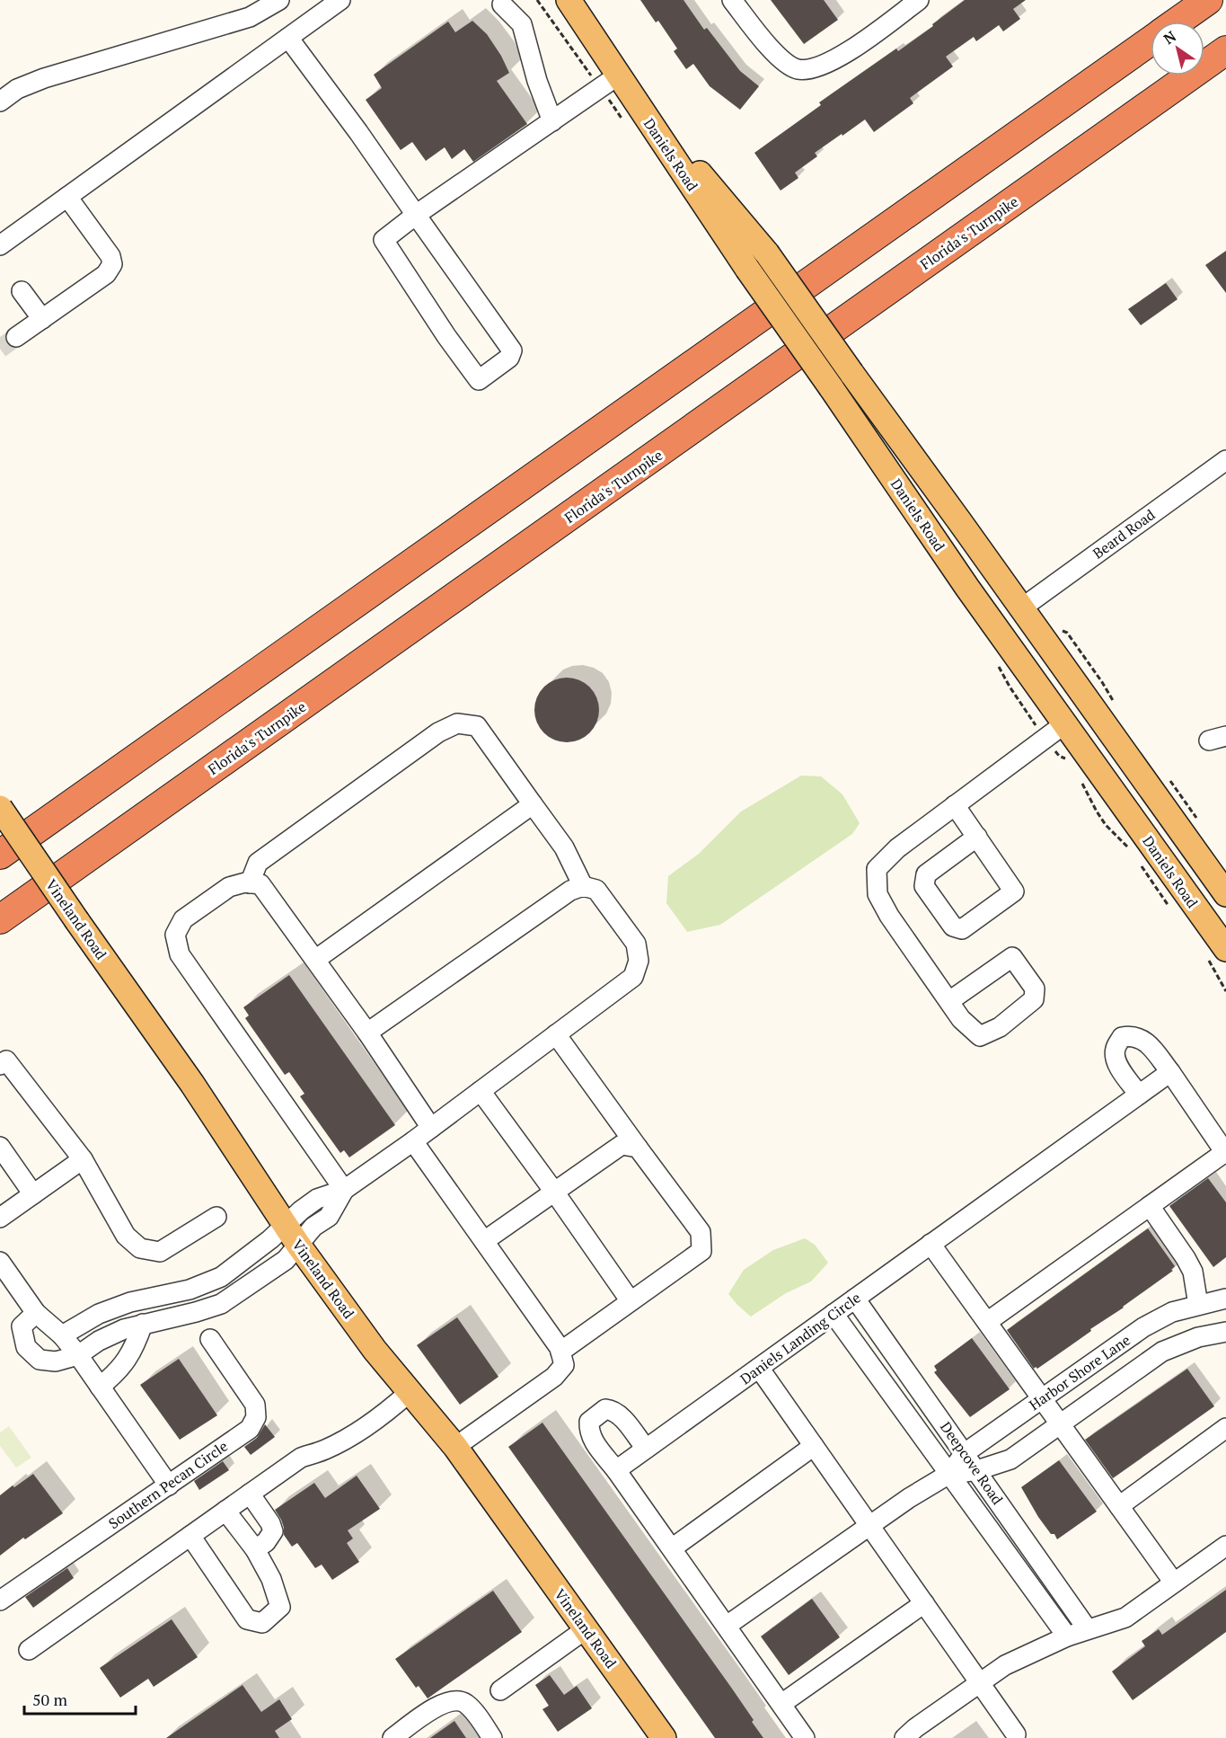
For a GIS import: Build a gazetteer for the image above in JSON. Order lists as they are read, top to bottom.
{
  "streets": {
    "highway": ["Florida's Turnpike"],
    "main road": ["Daniels Road", "Vineland Road"],
    "street": [
      "Beard Road",
      "Daniels Landing Circle",
      "Harbor Shore Lane",
      "Deepcove Road",
      "Southern Pecan Circle"
    ]
  },
  "crossings": [
    ["Daniels Road", "Beard Road"],
    ["Daniels Landing Circle", "Deepcove Road"],
    ["Harbor Shore Lane", "Deepcove Road"]
  ],
  "scale_bar": "50 m",
  "north": "top left"
}
